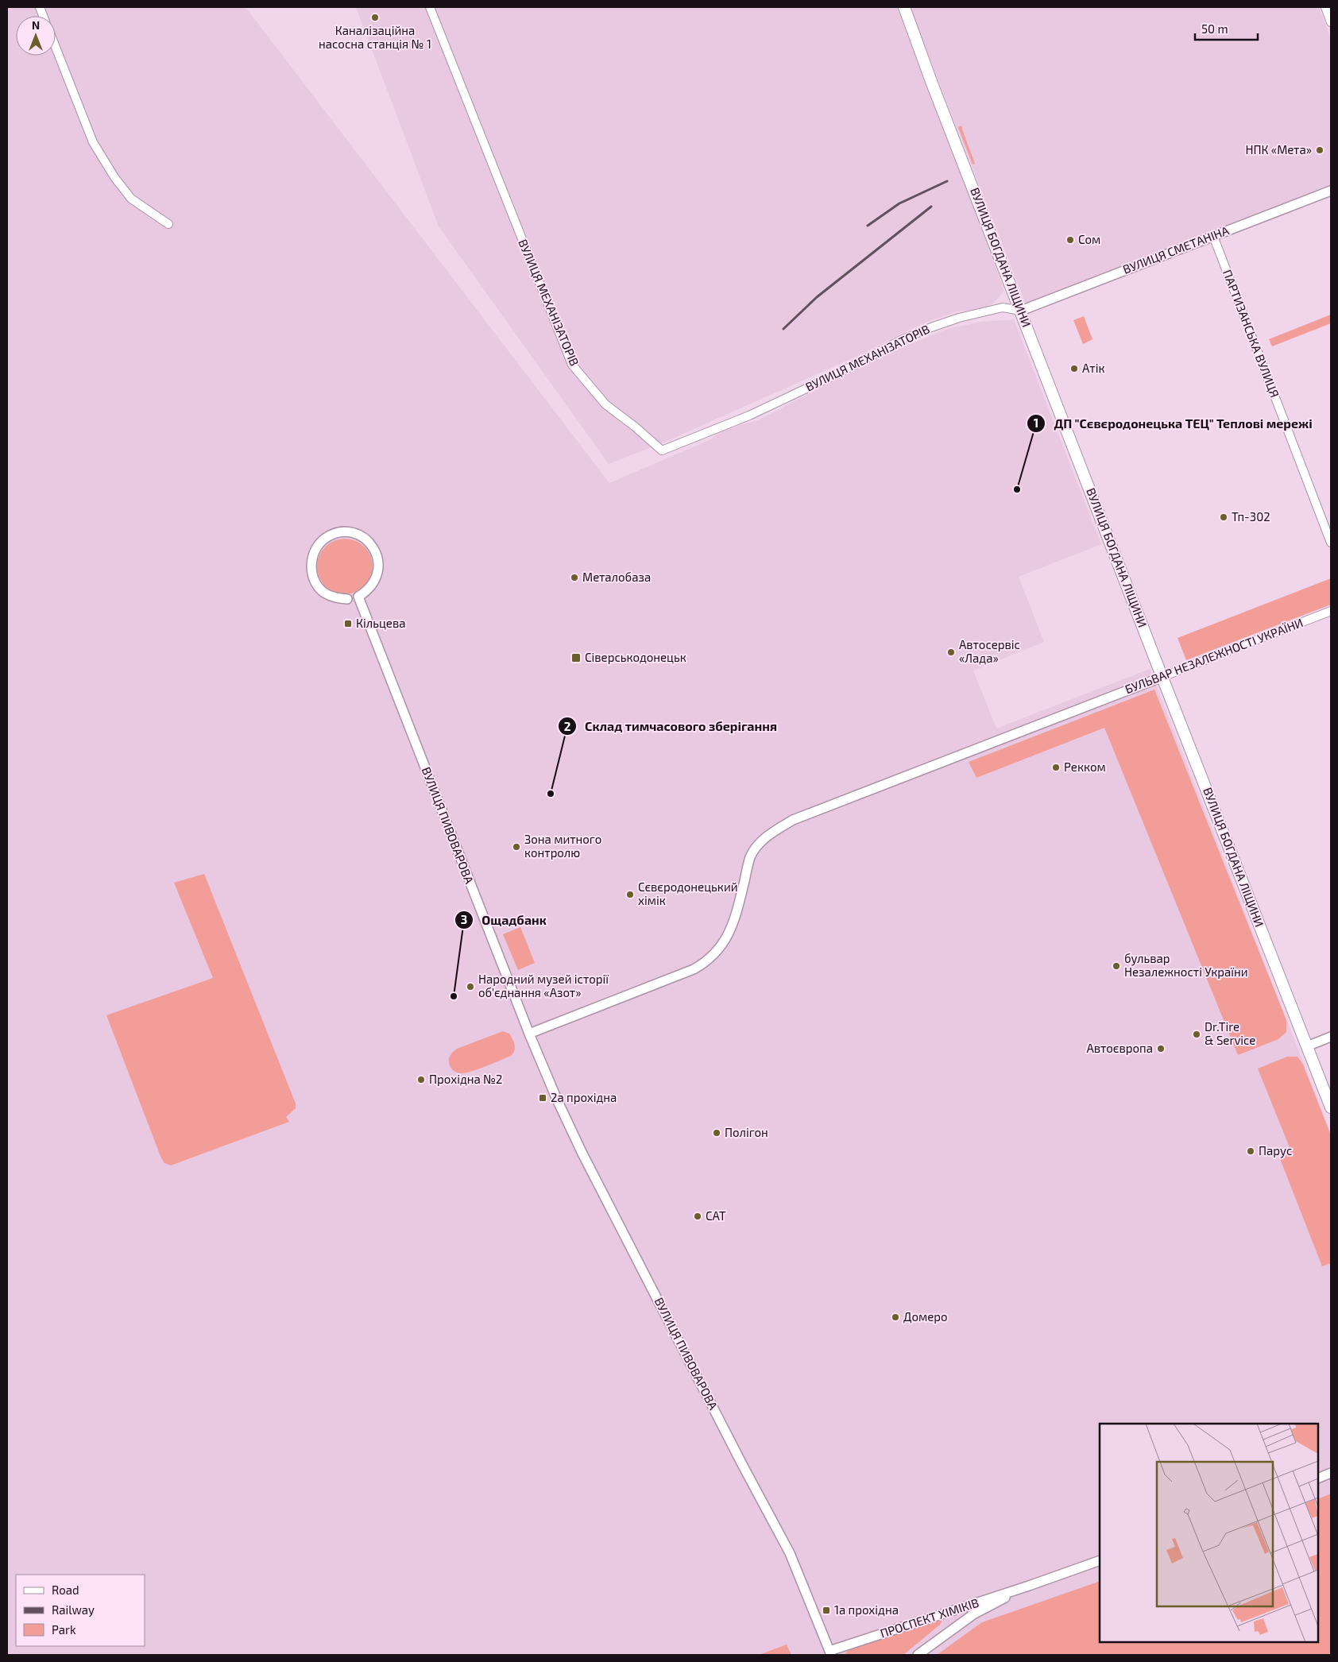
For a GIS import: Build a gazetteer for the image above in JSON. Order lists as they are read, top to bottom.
{
  "streets": {
    "main road": ["ВУЛИЦЯ БОГДАНА ЛІЩИНИ"],
    "street": [
      "ВУЛИЦЯ СМЕТАНІНА",
      "ВУЛИЦЯ МЕХАНІЗАТОРІВ",
      "ПАРТИЗАНСЬКА ВУЛИЦЯ",
      "БУЛЬВАР НЕЗАЛЕЖНОСТІ УКРАЇНИ",
      "ВУЛИЦЯ ПИВОВАРОВА",
      "ПРОСПЕКТ ХІМІКІВ"
    ]
  },
  "crossings": [
    ["ВУЛИЦЯ СМЕТАНІНА", "ВУЛИЦЯ БОГДАНА ЛІЩИНИ"],
    ["ВУЛИЦЯ СМЕТАНІНА", "ВУЛИЦЯ МЕХАНІЗАТОРІВ"],
    ["ВУЛИЦЯ СМЕТАНІНА", "ПАРТИЗАНСЬКА ВУЛИЦЯ"],
    ["ВУЛИЦЯ БОГДАНА ЛІЩИНИ", "ВУЛИЦЯ МЕХАНІЗАТОРІВ"],
    ["ВУЛИЦЯ БОГДАНА ЛІЩИНИ", "БУЛЬВАР НЕЗАЛЕЖНОСТІ УКРАЇНИ"],
    ["БУЛЬВАР НЕЗАЛЕЖНОСТІ УКРАЇНИ", "ВУЛИЦЯ ПИВОВАРОВА"],
    ["ВУЛИЦЯ ПИВОВАРОВА", "ПРОСПЕКТ ХІМІКІВ"]
  ],
  "places": {
    "other": [
      "Каналізаційна насосна станція № 1",
      "НПК «Мета»",
      "Сом",
      "Атік",
      "ДП \"Сєвєродонецька ТЕЦ\" Теплові мережі",
      "Тп-302",
      "Металобаза",
      "Автосервіс «Лада»",
      "Рекком",
      "Склад тимчасового зберігання",
      "Зона митного контролю",
      "Сєвєродонецький хімік",
      "бульвар Незалежності України",
      "Народний музей історії об'єднання «Азот»",
      "Ощадбанк",
      "Dr.Tire & Service",
      "Автоєвропа",
      "Прохідна №2",
      "Полігон",
      "Парус",
      "CAT",
      "Домеро"
    ],
    "transit": [
      "Кільцева",
      "Сіверськодонецьк",
      "2а прохідна",
      "1а прохідна"
    ]
  },
  "legend": ["Road", "Railway", "Park"],
  "scale_bar": "50 m",
  "north": "top"
}
